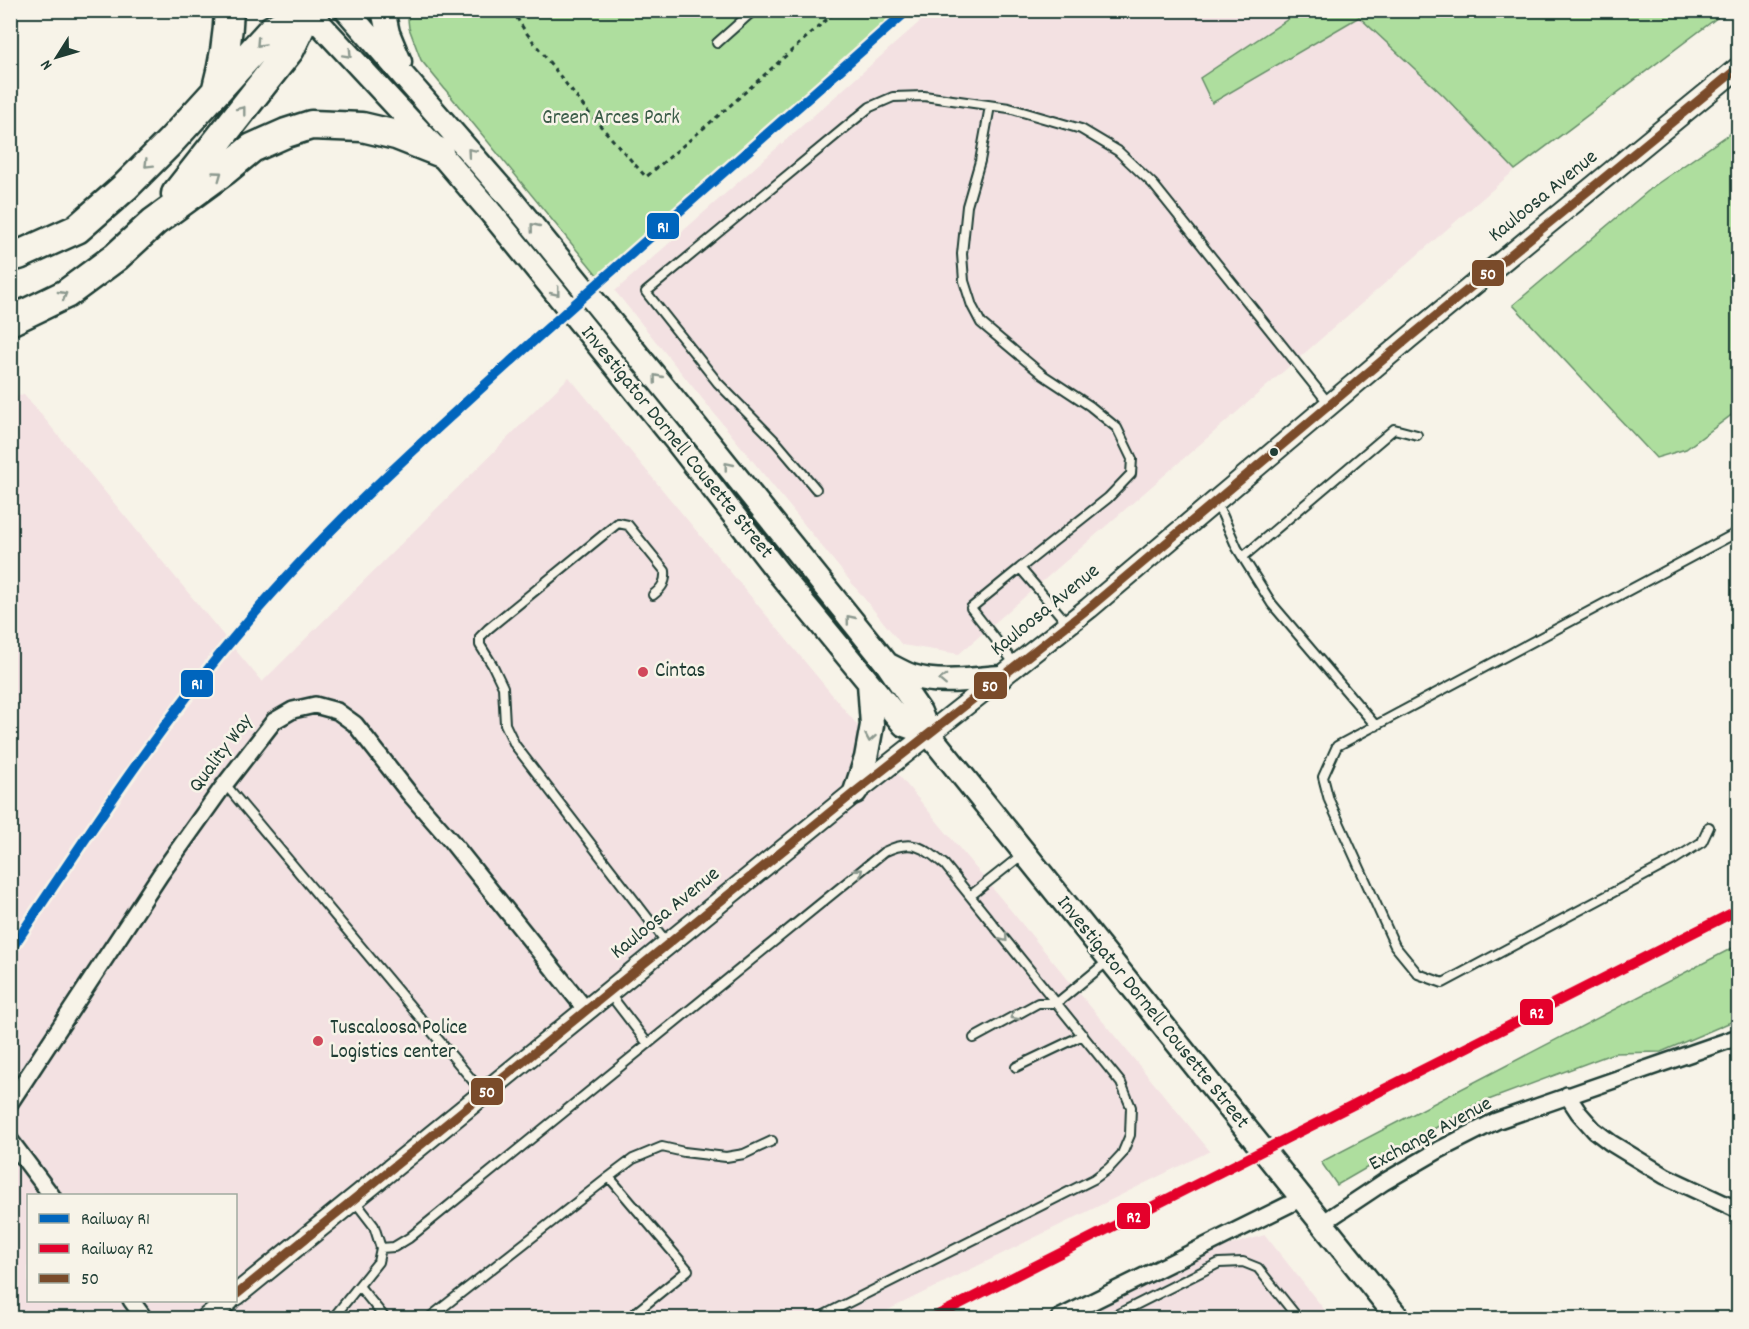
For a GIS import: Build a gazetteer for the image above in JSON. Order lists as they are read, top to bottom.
{
  "streets": {
    "main road": ["Investigator Dornell Cousette Street"],
    "street": ["Kauloosa Avenue", "Quality Way", "Exchange Avenue"]
  },
  "crossings": [
    ["Kauloosa Avenue", "Investigator Dornell Cousette Street"],
    ["Kauloosa Avenue", "Quality Way"],
    ["Investigator Dornell Cousette Street", "Exchange Avenue"]
  ],
  "parks": ["Green Arces Park"],
  "places": ["Cintas", "Tuscaloosa Police Logistics center"],
  "lines": ["rail line R1", "transit line 50", "rail line R2"],
  "legend": ["Railway R1", "Railway R2", "50"],
  "north": "bottom left"
}
